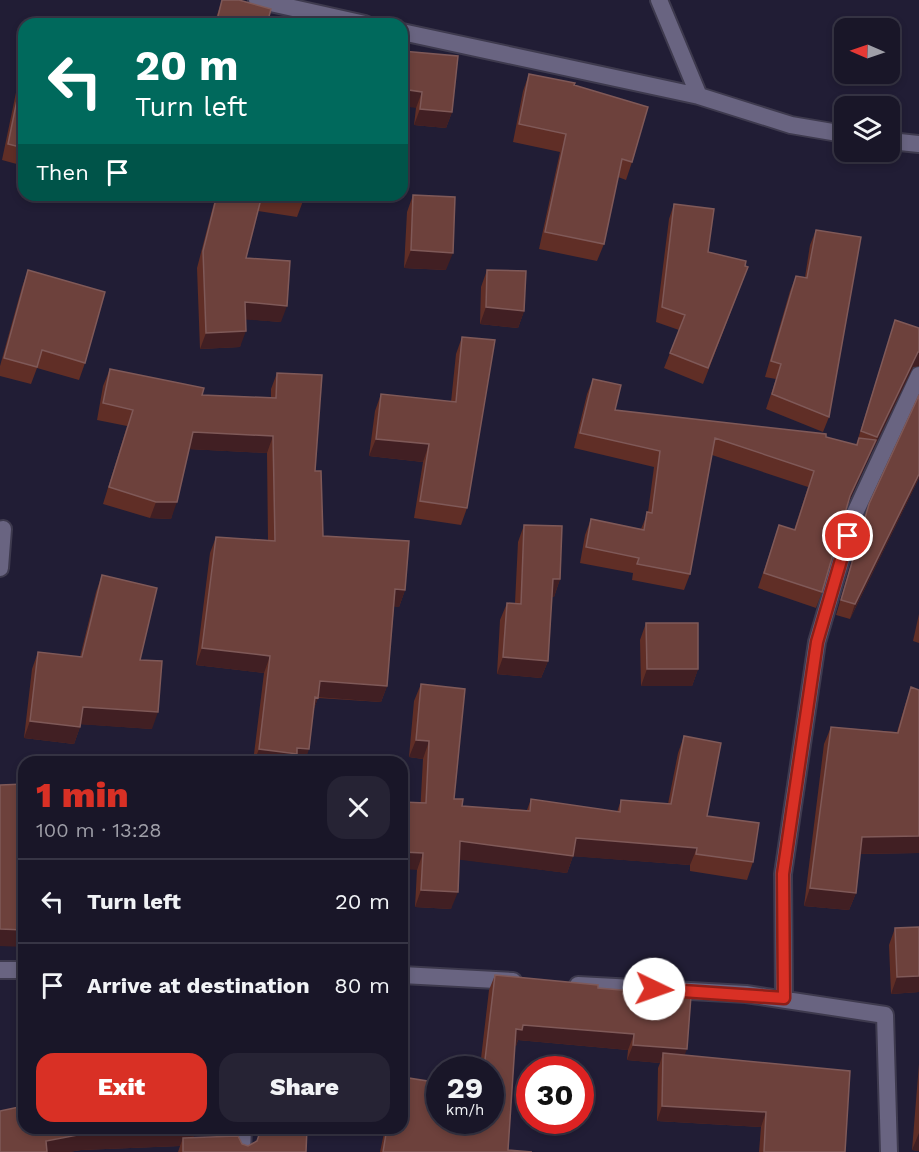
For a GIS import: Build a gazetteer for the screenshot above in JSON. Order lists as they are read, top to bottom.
{
  "north": "left",
  "page": {
    "turn": ["20 m", "Turn left"],
    "then": "Then",
    "heading": ["1 min", "100 m · 13:28"],
    "list": [
      {
        "name": "Turn left",
        "value": "20 m"
      },
      {
        "name": "Arrive at destination",
        "value": "80 m"
      }
    ],
    "buttons": ["Exit", "Share"],
    "speed": "29 km/h",
    "limit": "30"
  }
}
